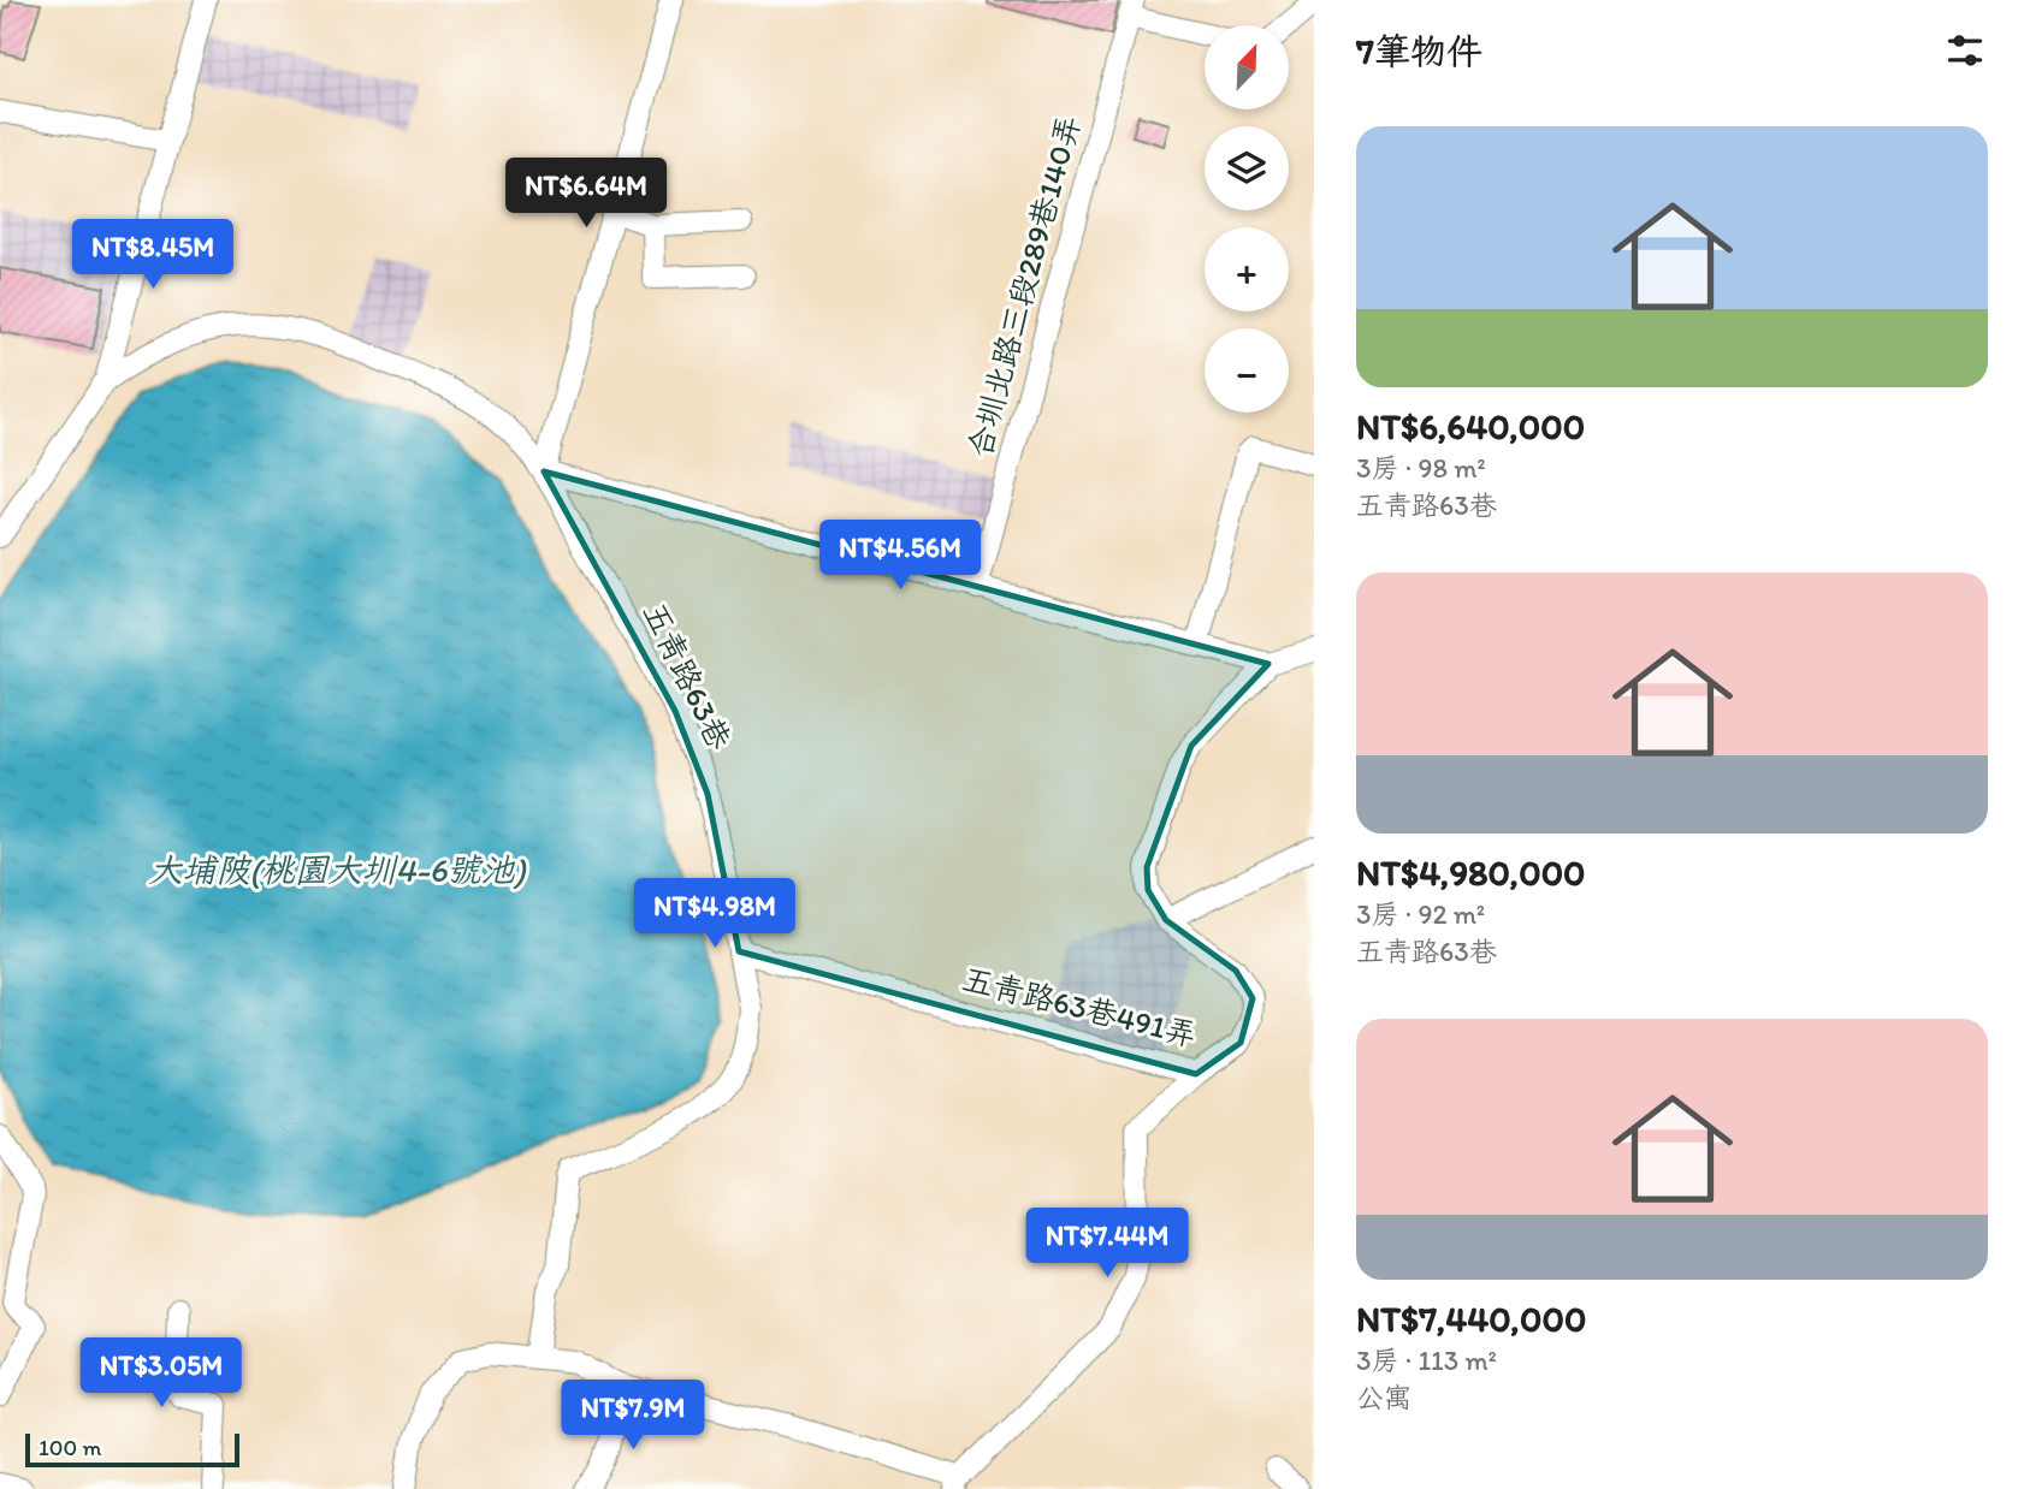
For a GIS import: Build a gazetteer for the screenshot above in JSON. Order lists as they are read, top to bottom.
{
  "streets": {
    "street": ["合圳北路三段289巷140弄", "五青路63巷", "五青路63巷491弄"]
  },
  "crossings": [
    ["五青路63巷", "五青路63巷491弄"]
  ],
  "water": ["大埔陂(桃園大圳4-6號池)"],
  "scale_bar": "100 m",
  "north": "top right",
  "page": {
    "heading": "7筆物件",
    "map_buttons": ["+", "−"],
    "list": [
      {
        "name": "NT$6,640,000",
        "note": "3房 · 98 m² · 五青路63巷"
      },
      {
        "name": "NT$4,980,000",
        "note": "3房 · 92 m² · 五青路63巷"
      },
      {
        "name": "NT$7,440,000",
        "note": "3房 · 113 m² · 公寓"
      }
    ],
    "price": [
      "NT$6.64M",
      "NT$8.45M",
      "NT$4.56M",
      "NT$4.98M",
      "NT$7.44M",
      "NT$3.05M",
      "NT$7.9M"
    ],
    "scale": "100 m"
  }
}
